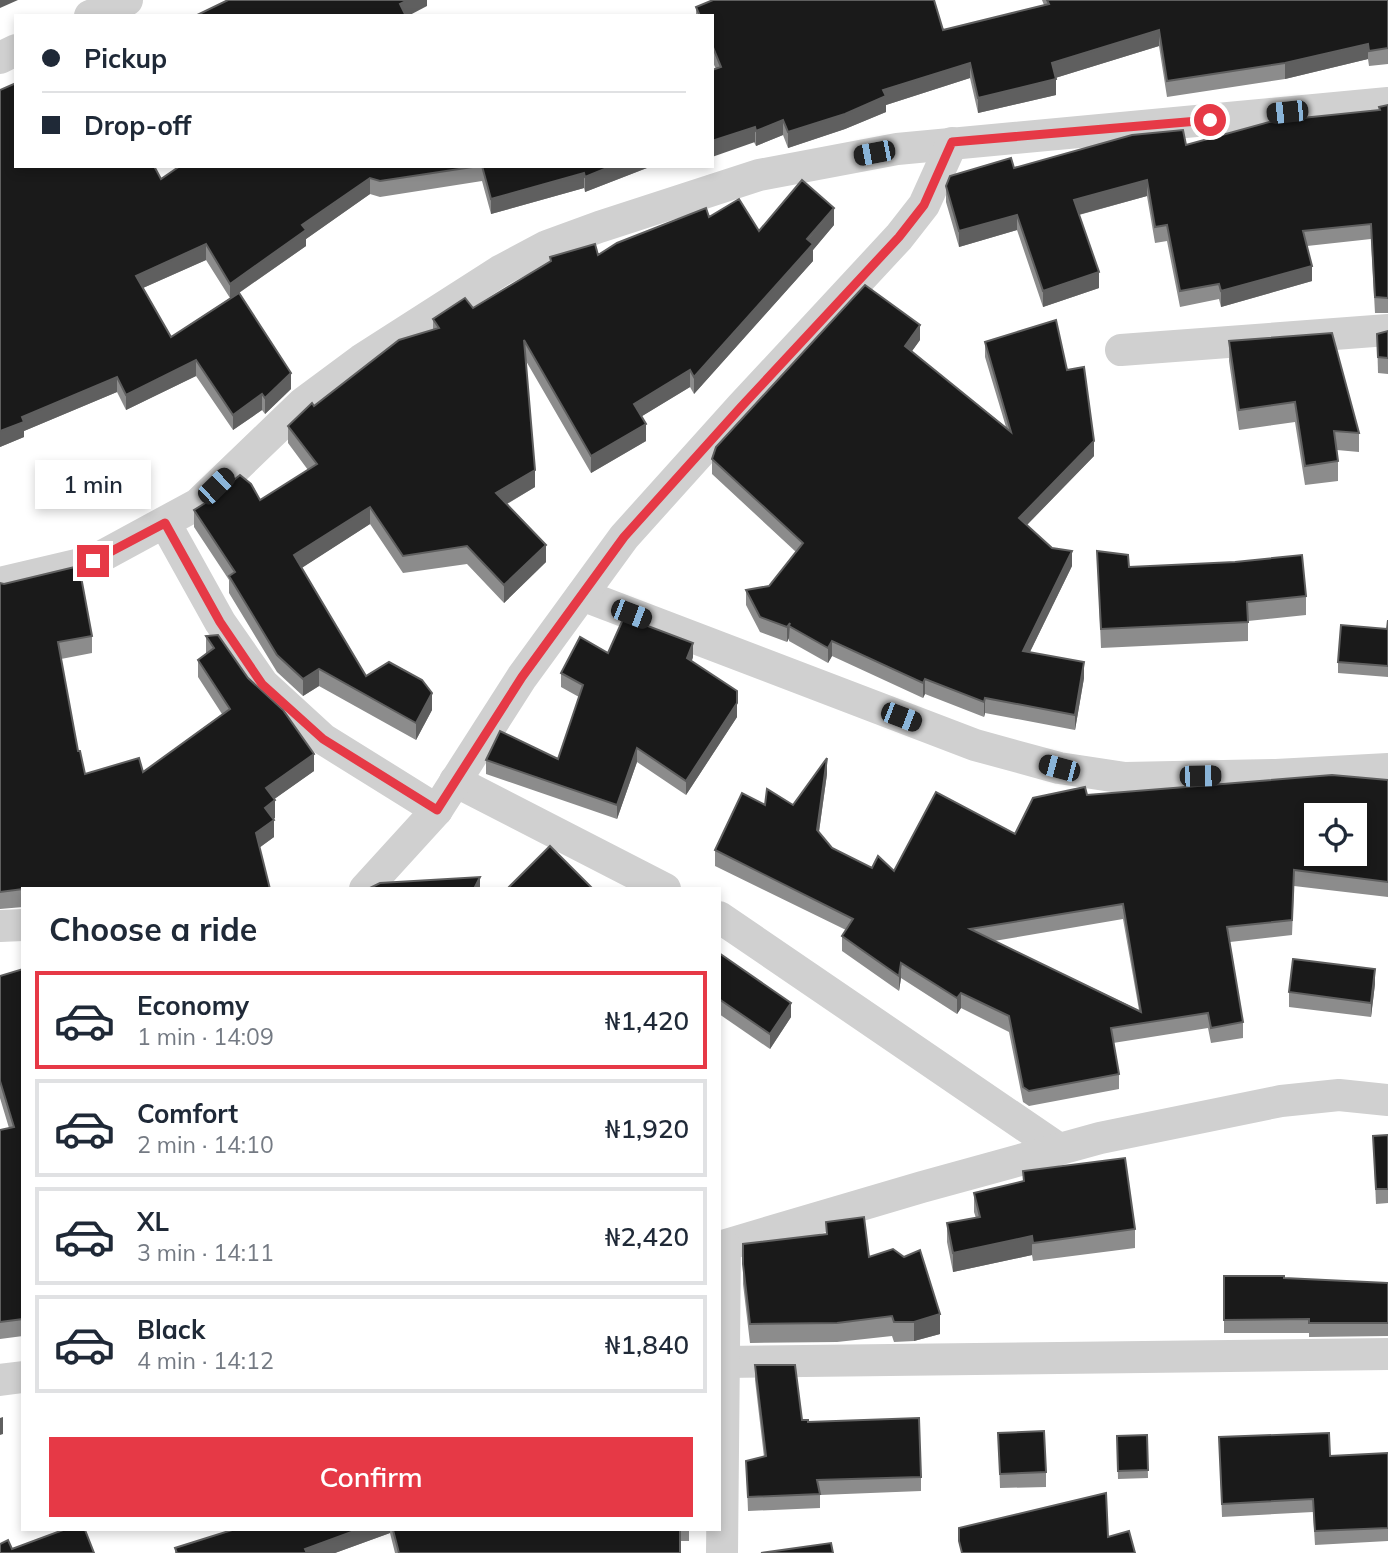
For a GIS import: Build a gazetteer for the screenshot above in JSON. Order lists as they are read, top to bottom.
{
  "page": {
    "banner": ["Pickup", "Drop-off"],
    "bubble": "1 min",
    "heading": "Choose a ride",
    "list": [
      {
        "name": "Economy",
        "note": "1 min · 14:09",
        "value": "₦1,420"
      },
      {
        "name": "Comfort",
        "note": "2 min · 14:10",
        "value": "₦1,920"
      },
      {
        "name": "XL",
        "note": "3 min · 14:11",
        "value": "₦2,420"
      },
      {
        "name": "Black",
        "note": "4 min · 14:12",
        "value": "₦1,840"
      }
    ],
    "buttons": "Confirm"
  }
}
